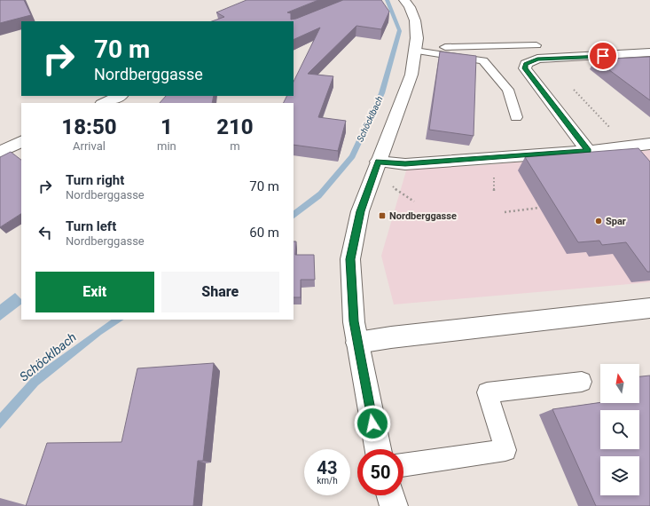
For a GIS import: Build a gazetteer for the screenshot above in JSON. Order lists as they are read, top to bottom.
{
  "water": ["Schöcklbach"],
  "places": {
    "transit": ["Nordberggasse"],
    "other": ["Spar"]
  },
  "north": "top",
  "page": {
    "turn": ["70 m", "Nordberggasse"],
    "eta": [
      "18:50",
      "Arrival",
      "1",
      "min",
      "210",
      "m"
    ],
    "list": [
      {
        "name": "Turn right",
        "note": "Nordberggasse",
        "value": "70 m"
      },
      {
        "name": "Turn left",
        "note": "Nordberggasse",
        "value": "60 m"
      }
    ],
    "buttons": ["Exit", "Share"],
    "speed": "43 km/h",
    "limit": "50"
  }
}
